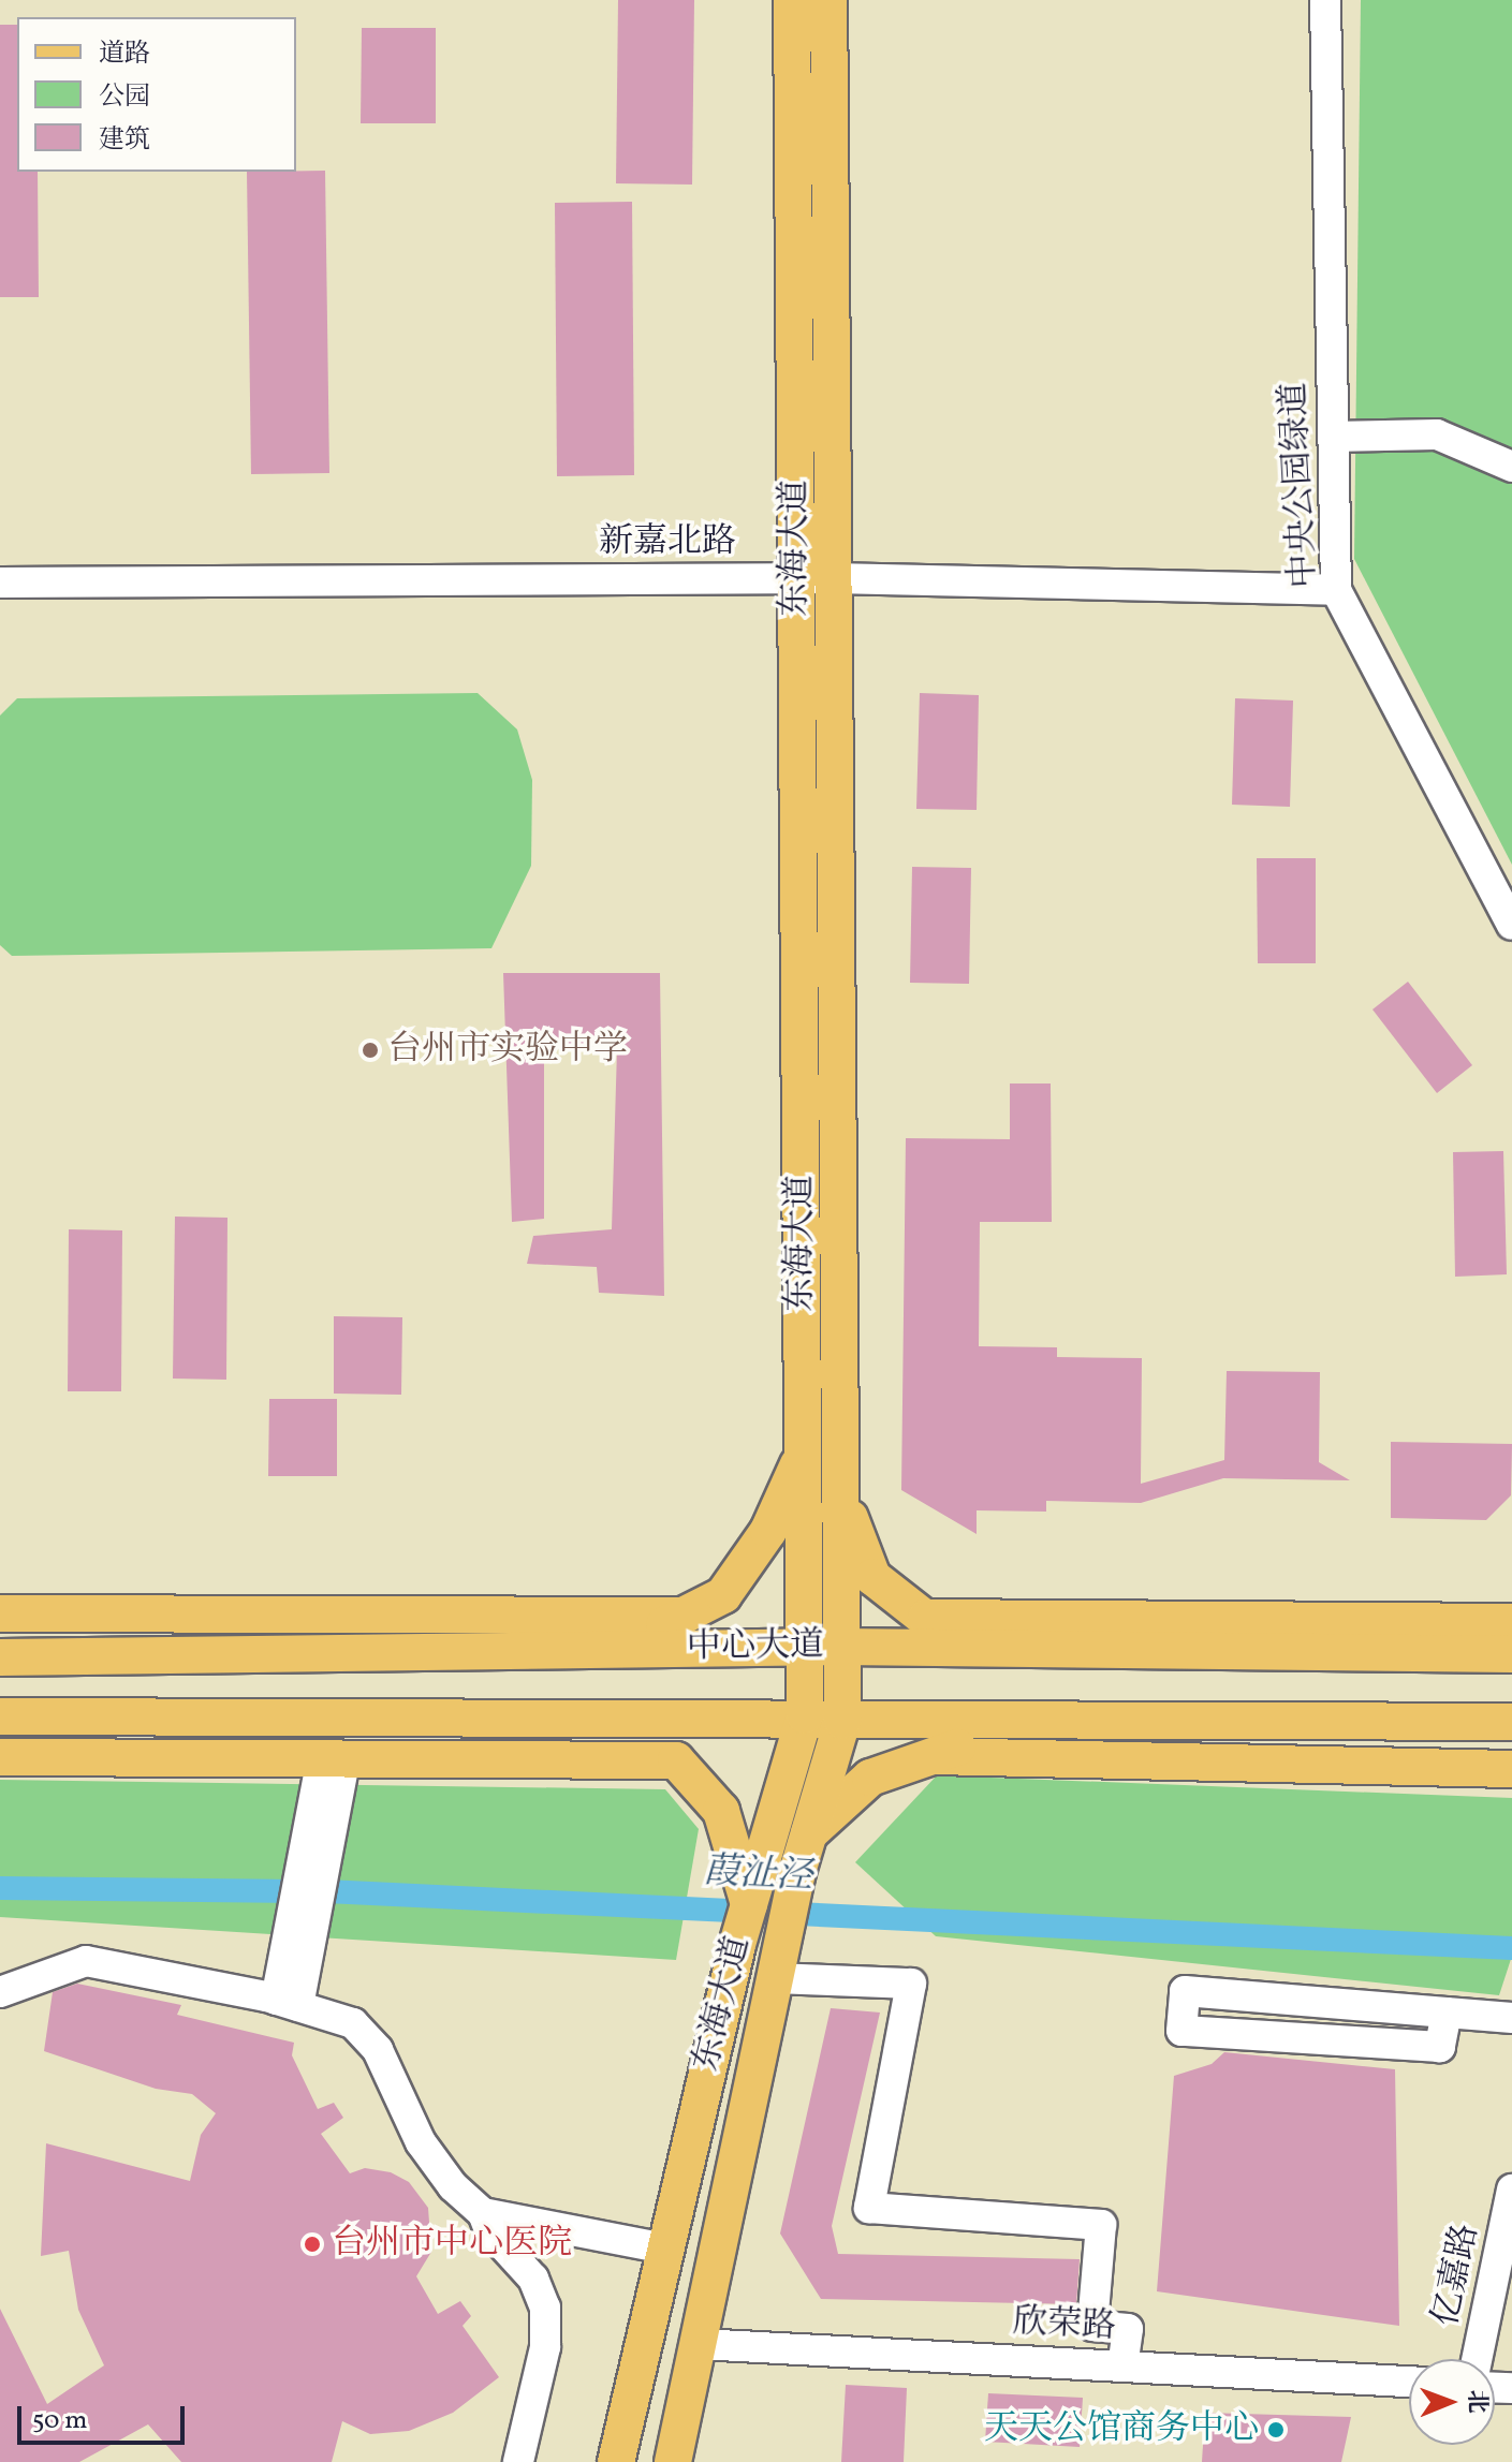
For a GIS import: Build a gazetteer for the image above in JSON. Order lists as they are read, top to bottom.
{
  "streets": {
    "main road": ["东海大道", "中心大道"],
    "street": [
      "中央公园绿道",
      "新嘉北路",
      "亿嘉路",
      "欣荣路"
    ]
  },
  "crossings": [
    ["中央公园绿道", "新嘉北路"],
    ["新嘉北路", "东海大道"],
    ["东海大道", "中心大道"],
    ["东海大道", "欣荣路"]
  ],
  "water": ["葭沚泾"],
  "places": ["台州市实验中学", "台州市中心医院", "天天公馆商务中心"],
  "legend": ["道路", "公园", "建筑"],
  "scale_bar": "50 m",
  "north": "right"
}
